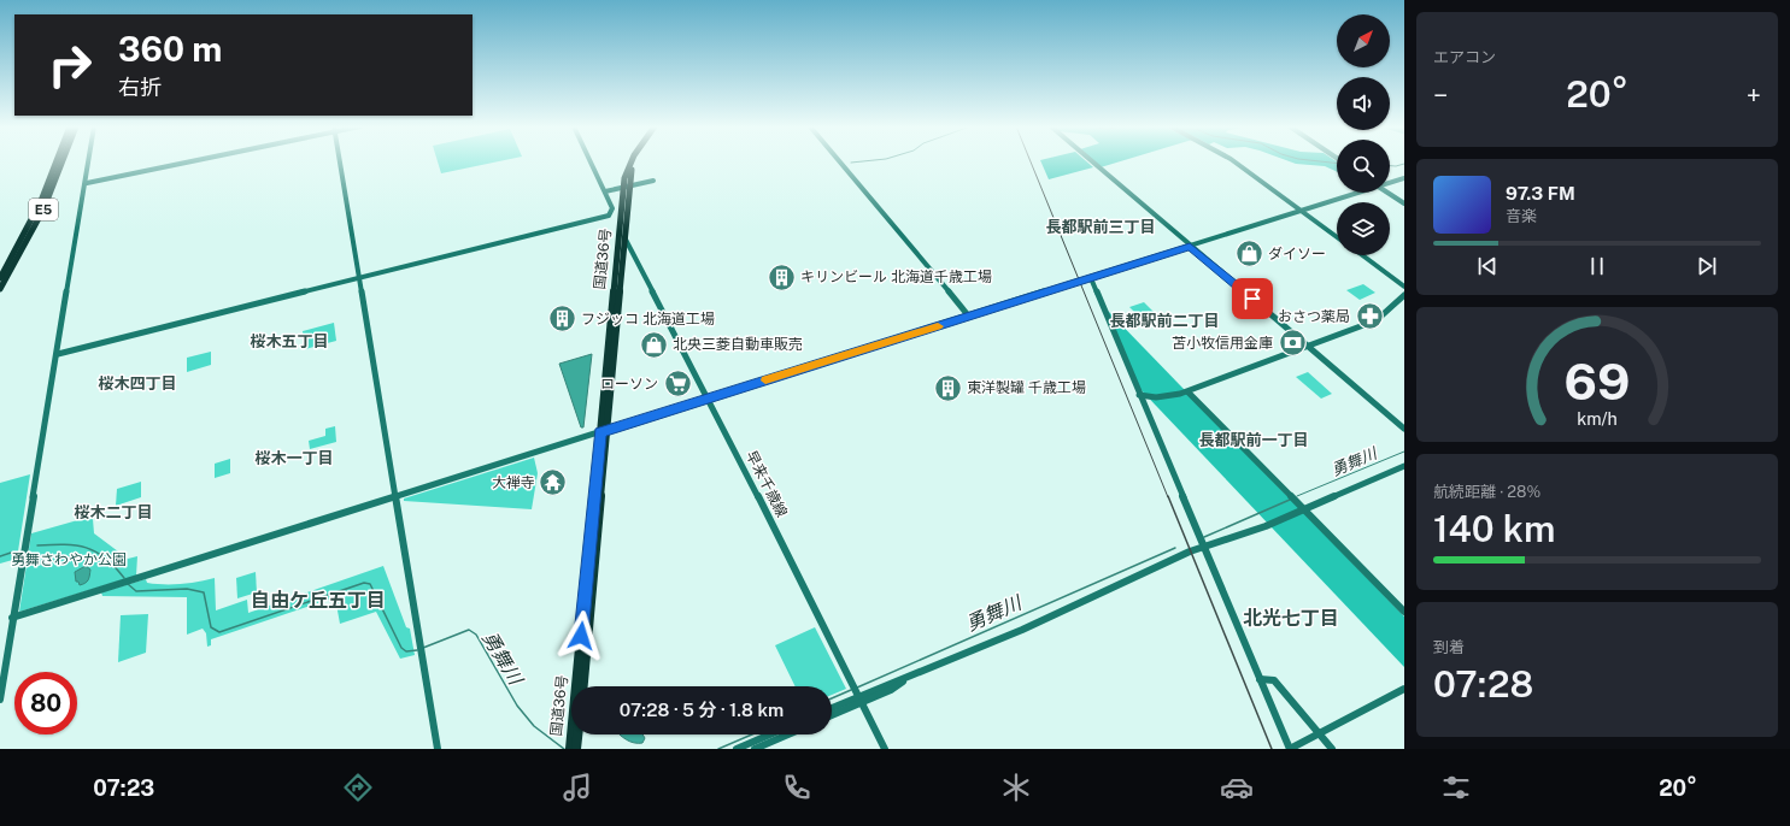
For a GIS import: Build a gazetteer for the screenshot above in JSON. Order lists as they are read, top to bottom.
{
  "streets": {
    "highway": ["E5", "国道36号"],
    "street": ["早来千歳線"]
  },
  "crossings": [
    ["国道36号", "早来千歳線"]
  ],
  "districts": [
    "長都駅前三丁目",
    "長都駅前二丁目",
    "桜木五丁目",
    "桜木四丁目",
    "長都駅前一丁目",
    "桜木一丁目",
    "桜木二丁目",
    "自由ケ丘五丁目",
    "北光七丁目"
  ],
  "water": ["勇舞川"],
  "parks": ["勇舞さわやか公園"],
  "places": {
    "shop": ["ダイソー", "北央三菱自動車販売"],
    "building": ["キリンビール 北海道千歳工場", "フジッコ 北海道工場", "東洋製罐 千歳工場"],
    "pharmacy": ["おさつ薬局"],
    "bank": ["苫小牧信用金庫"],
    "supermarket": ["ローソン"],
    "temple": ["大禅寺"]
  },
  "north": "top right",
  "page": {
    "tile": [
      "エアコン",
      ["航続距離 · 28%", "140 km"],
      ["到着", "07:28"]
    ],
    "turn": ["360 m", "右折"],
    "heat": ["−", "20°", "+"],
    "song": ["97.3 FM", "音楽"],
    "limit": "80",
    "trip": "07:28 · 5 分 · 1.8 km",
    "tabs": ["07:23", "20°"],
    "gauge": ["69", "km/h"]
  }
}
